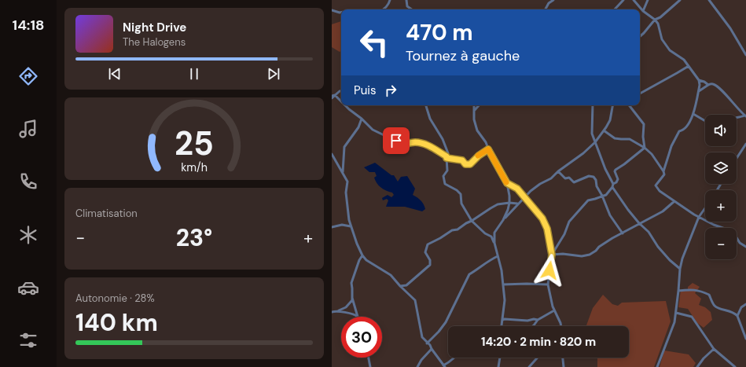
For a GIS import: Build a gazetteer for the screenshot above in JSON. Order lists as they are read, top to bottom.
{
  "page": {
    "tabs": "14:18",
    "turn": ["470 m", "Tournez à gauche"],
    "song": ["Night Drive", "The Halogens"],
    "then": "Puis",
    "map_buttons": ["+", "−"],
    "tile": [
      "Climatisation",
      ["Autonomie · 28%", "140 km"]
    ],
    "heat": ["−", "23°", "+"],
    "limit": "30",
    "trip": "14:20 · 2 min · 820 m",
    "gauge": ["25", "km/h"]
  }
}
